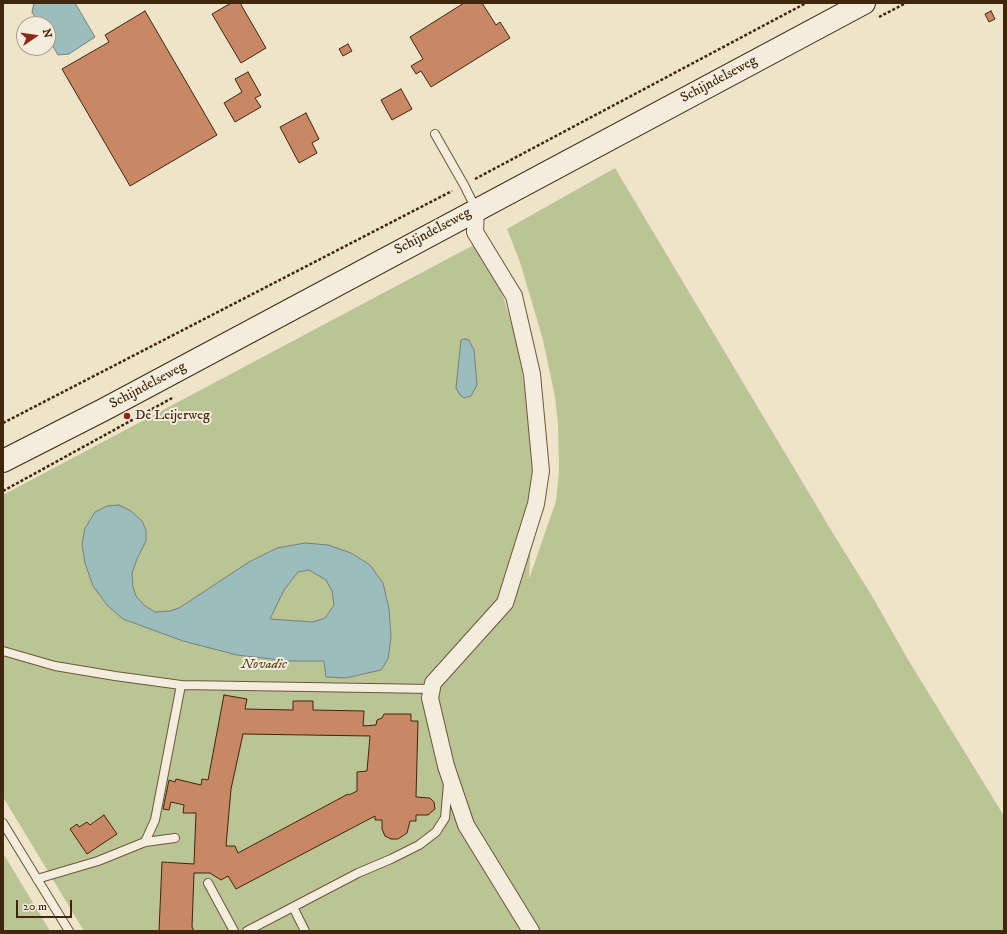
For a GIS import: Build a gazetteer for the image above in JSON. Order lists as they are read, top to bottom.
{
  "streets": {
    "main road": ["Schijndelseweg"]
  },
  "parks": ["Novadic"],
  "places": ["De Leijerweg"],
  "scale_bar": "20 m",
  "north": "right"
}
